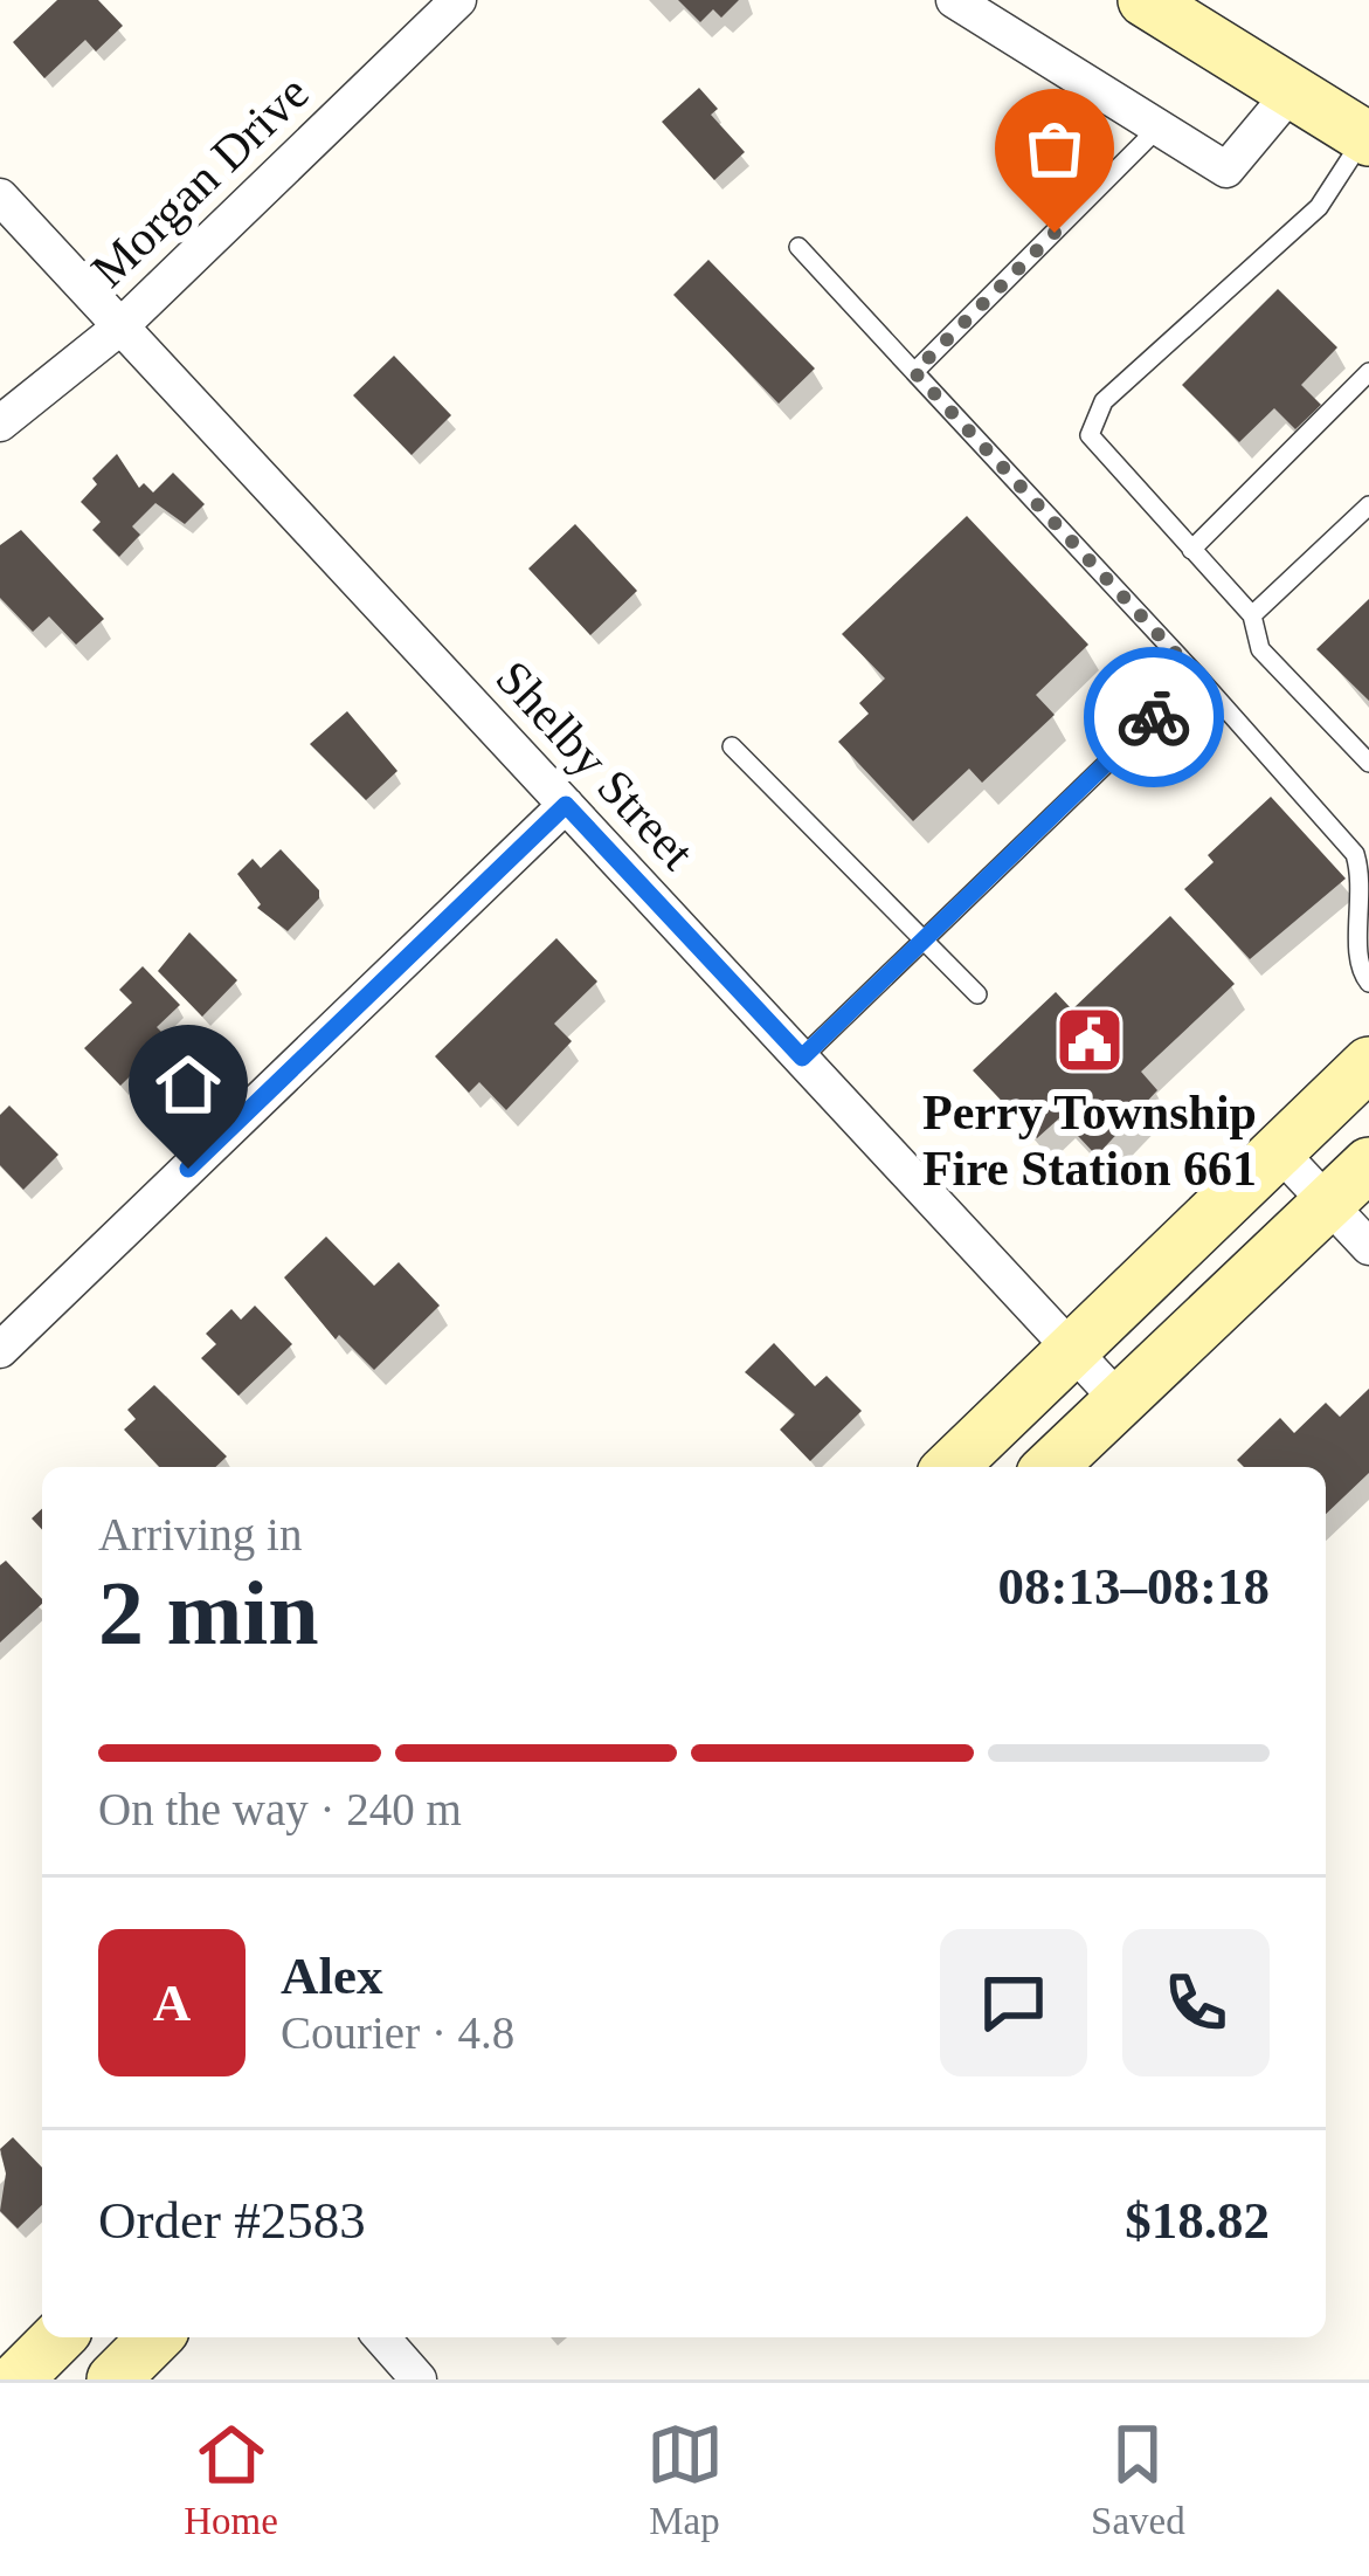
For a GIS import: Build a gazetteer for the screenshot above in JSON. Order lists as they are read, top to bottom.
{
  "streets": {
    "street": ["Morgan Drive", "Shelby Street"]
  },
  "crossings": [
    ["Morgan Drive", "Shelby Street"]
  ],
  "places": {
    "public building": ["Perry Township Fire Station 661"]
  },
  "page": {
    "heading": ["2 min", "Arriving in", "08:13–08:18"],
    "panel": [
      "Alex",
      "Courier · 4.8",
      "Order #2583",
      "$18.82"
    ],
    "bar": "On the way · 240 m",
    "round": "A",
    "tabs": ["Home", "Map", "Saved"]
  }
}
